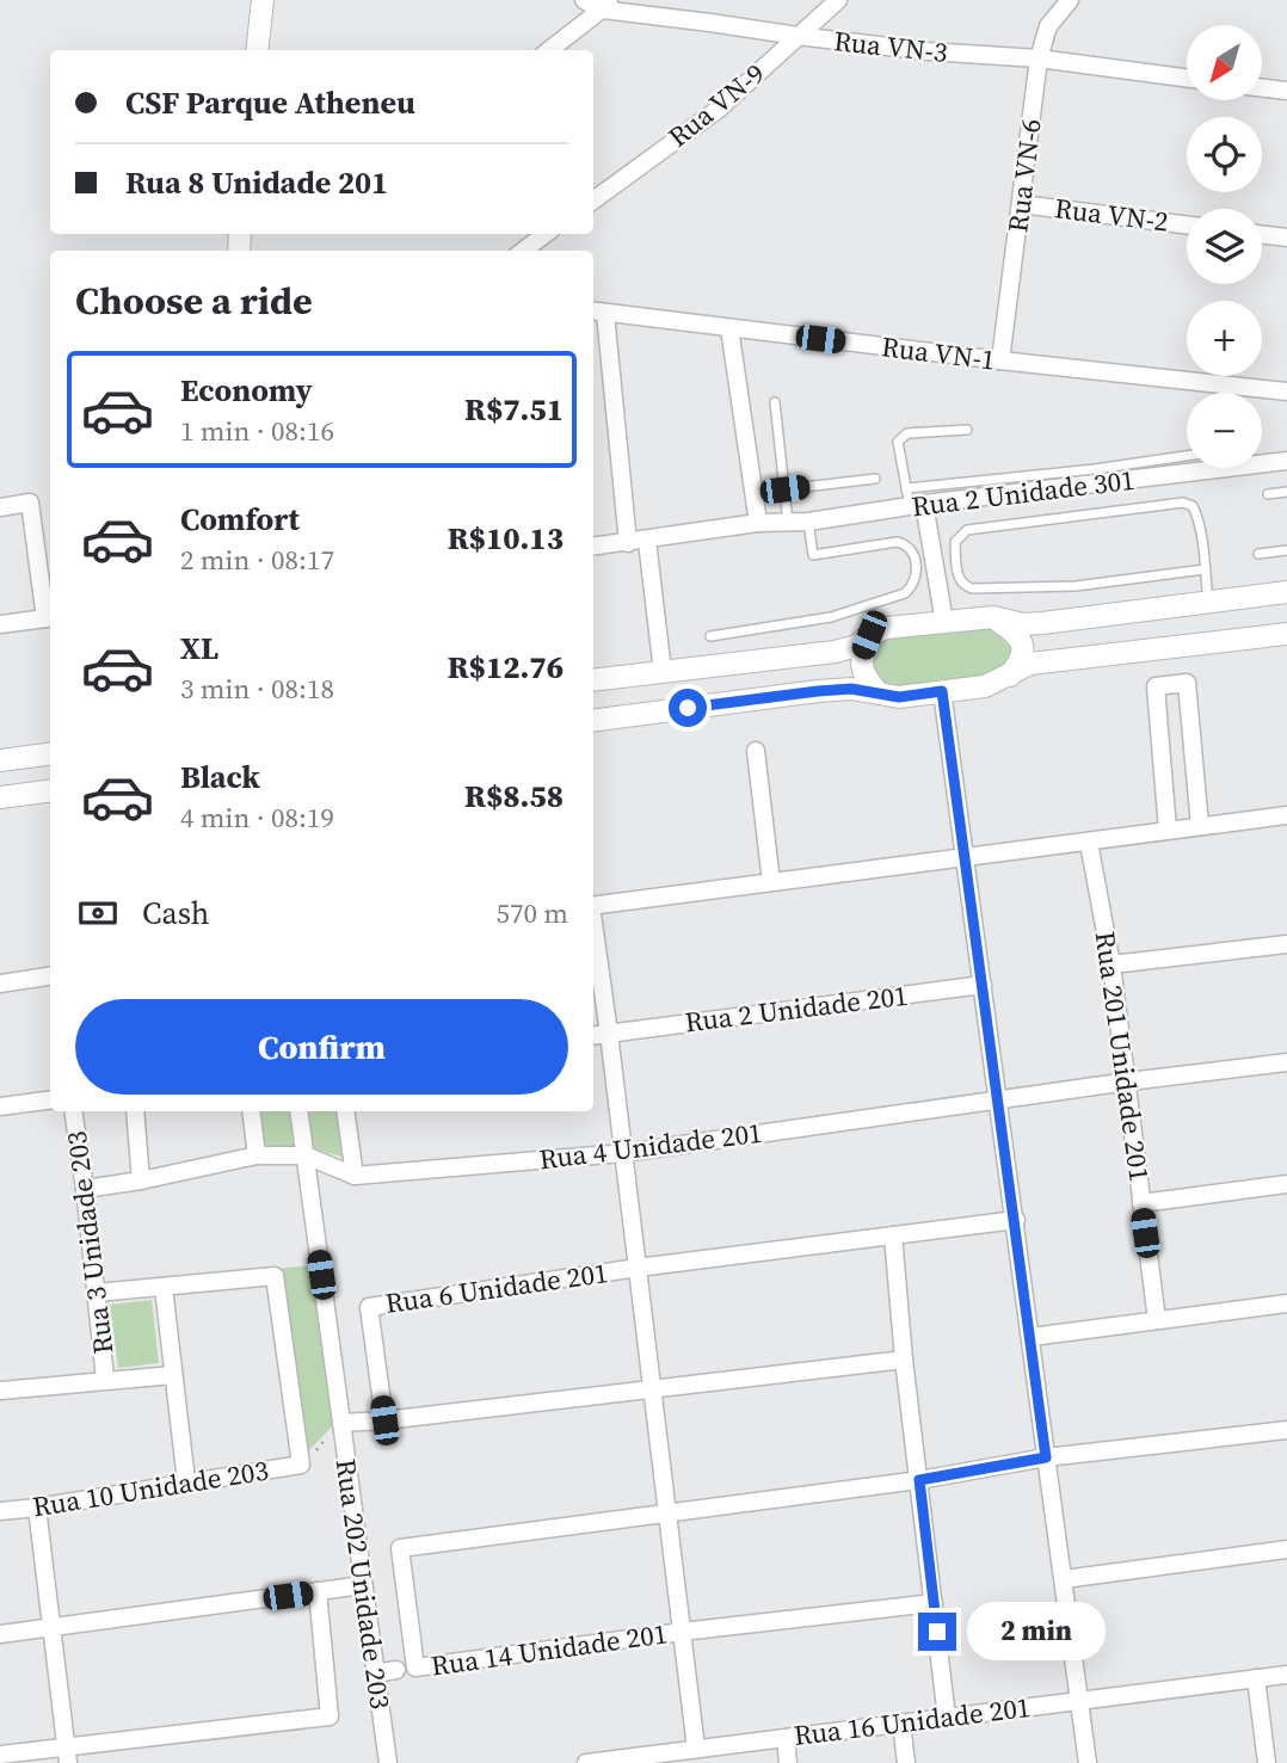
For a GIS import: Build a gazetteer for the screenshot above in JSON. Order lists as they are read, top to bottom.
{
  "streets": {
    "street": [
      "Rua VN-3",
      "Rua VN-9",
      "Rua VN-6",
      "Rua VN-2",
      "Rua VN-1",
      "Rua 2 Unidade 301",
      "Rua 2 Unidade 201",
      "Rua 201 Unidade 201",
      "Rua 4 Unidade 201",
      "Rua 3 Unidade 203",
      "Rua 6 Unidade 201",
      "Rua 10 Unidade 203",
      "Rua 202 Unidade 203",
      "Rua 14 Unidade 201",
      "Rua 16 Unidade 201"
    ]
  },
  "crossings": [
    ["Rua VN-3", "Rua VN-9"],
    ["Rua VN-3", "Rua VN-6"],
    ["Rua VN-6", "Rua VN-2"],
    ["Rua VN-6", "Rua VN-1"],
    ["Rua 201 Unidade 201", "Rua 4 Unidade 201"],
    ["Rua 4 Unidade 201", "Rua 6 Unidade 201"],
    ["Rua 4 Unidade 201", "Rua 202 Unidade 203"],
    ["Rua 6 Unidade 201", "Rua 14 Unidade 201"],
    ["Rua 202 Unidade 203", "Rua 14 Unidade 201"]
  ],
  "north": "bottom left",
  "page": {
    "map_buttons": ["+", "−"],
    "banner": ["CSF Parque Atheneu", "Rua 8 Unidade 201"],
    "heading": "Choose a ride",
    "list": [
      {
        "name": "Economy",
        "note": "1 min · 08:16",
        "value": "R$7.51"
      },
      {
        "name": "Comfort",
        "note": "2 min · 08:17",
        "value": "R$10.13"
      },
      {
        "name": "XL",
        "note": "3 min · 08:18",
        "value": "R$12.76"
      },
      {
        "name": "Black",
        "note": "4 min · 08:19",
        "value": "R$8.58"
      }
    ],
    "pay": ["Cash", "570 m"],
    "buttons": "Confirm",
    "bubble": "2 min"
  }
}
